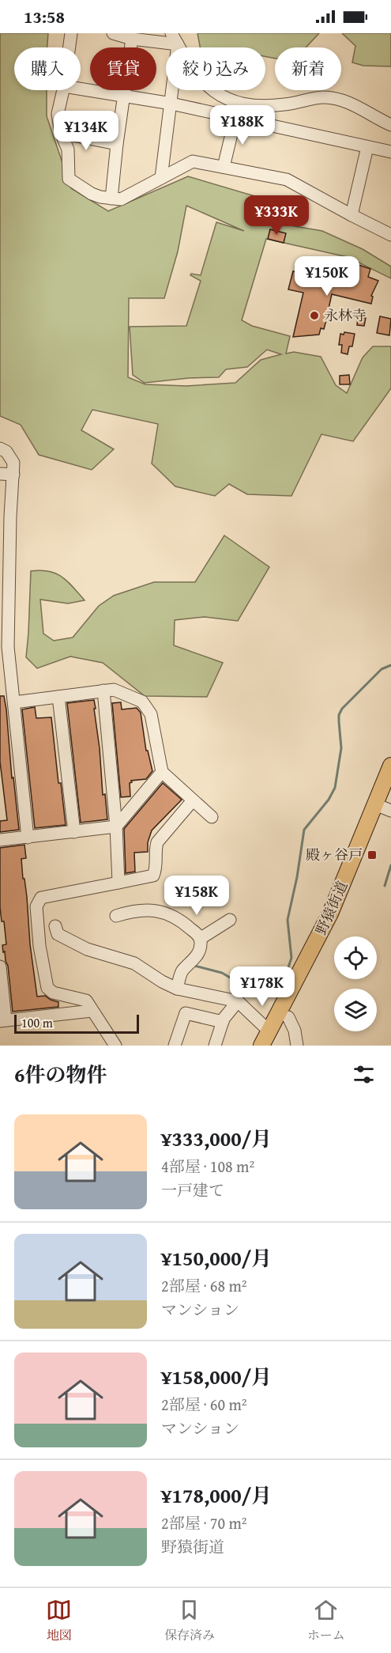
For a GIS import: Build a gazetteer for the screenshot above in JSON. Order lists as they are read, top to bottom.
{
  "streets": {
    "main road": ["野猿街道"]
  },
  "places": {
    "other": ["永林寺"],
    "transit": ["殿ヶ谷戸"]
  },
  "scale_bar": "100 m",
  "page": {
    "status": "13:58",
    "chip": [
      "購入",
      "賃貸",
      "絞り込み",
      "新着"
    ],
    "price": [
      "¥188K",
      "¥134K",
      "¥333K",
      "¥150K",
      "¥158K",
      "¥178K"
    ],
    "scale": "100 m",
    "heading": "6件の物件",
    "list": [
      {
        "name": "¥333,000/月",
        "note": "4部屋 · 108 m² · 一戸建て"
      },
      {
        "name": "¥150,000/月",
        "note": "2部屋 · 68 m² · マンション"
      },
      {
        "name": "¥158,000/月",
        "note": "2部屋 · 60 m² · マンション"
      },
      {
        "name": "¥178,000/月",
        "note": "2部屋 · 70 m² · 野猿街道"
      }
    ],
    "tabs": ["地図", "保存済み", "ホーム"]
  }
}
